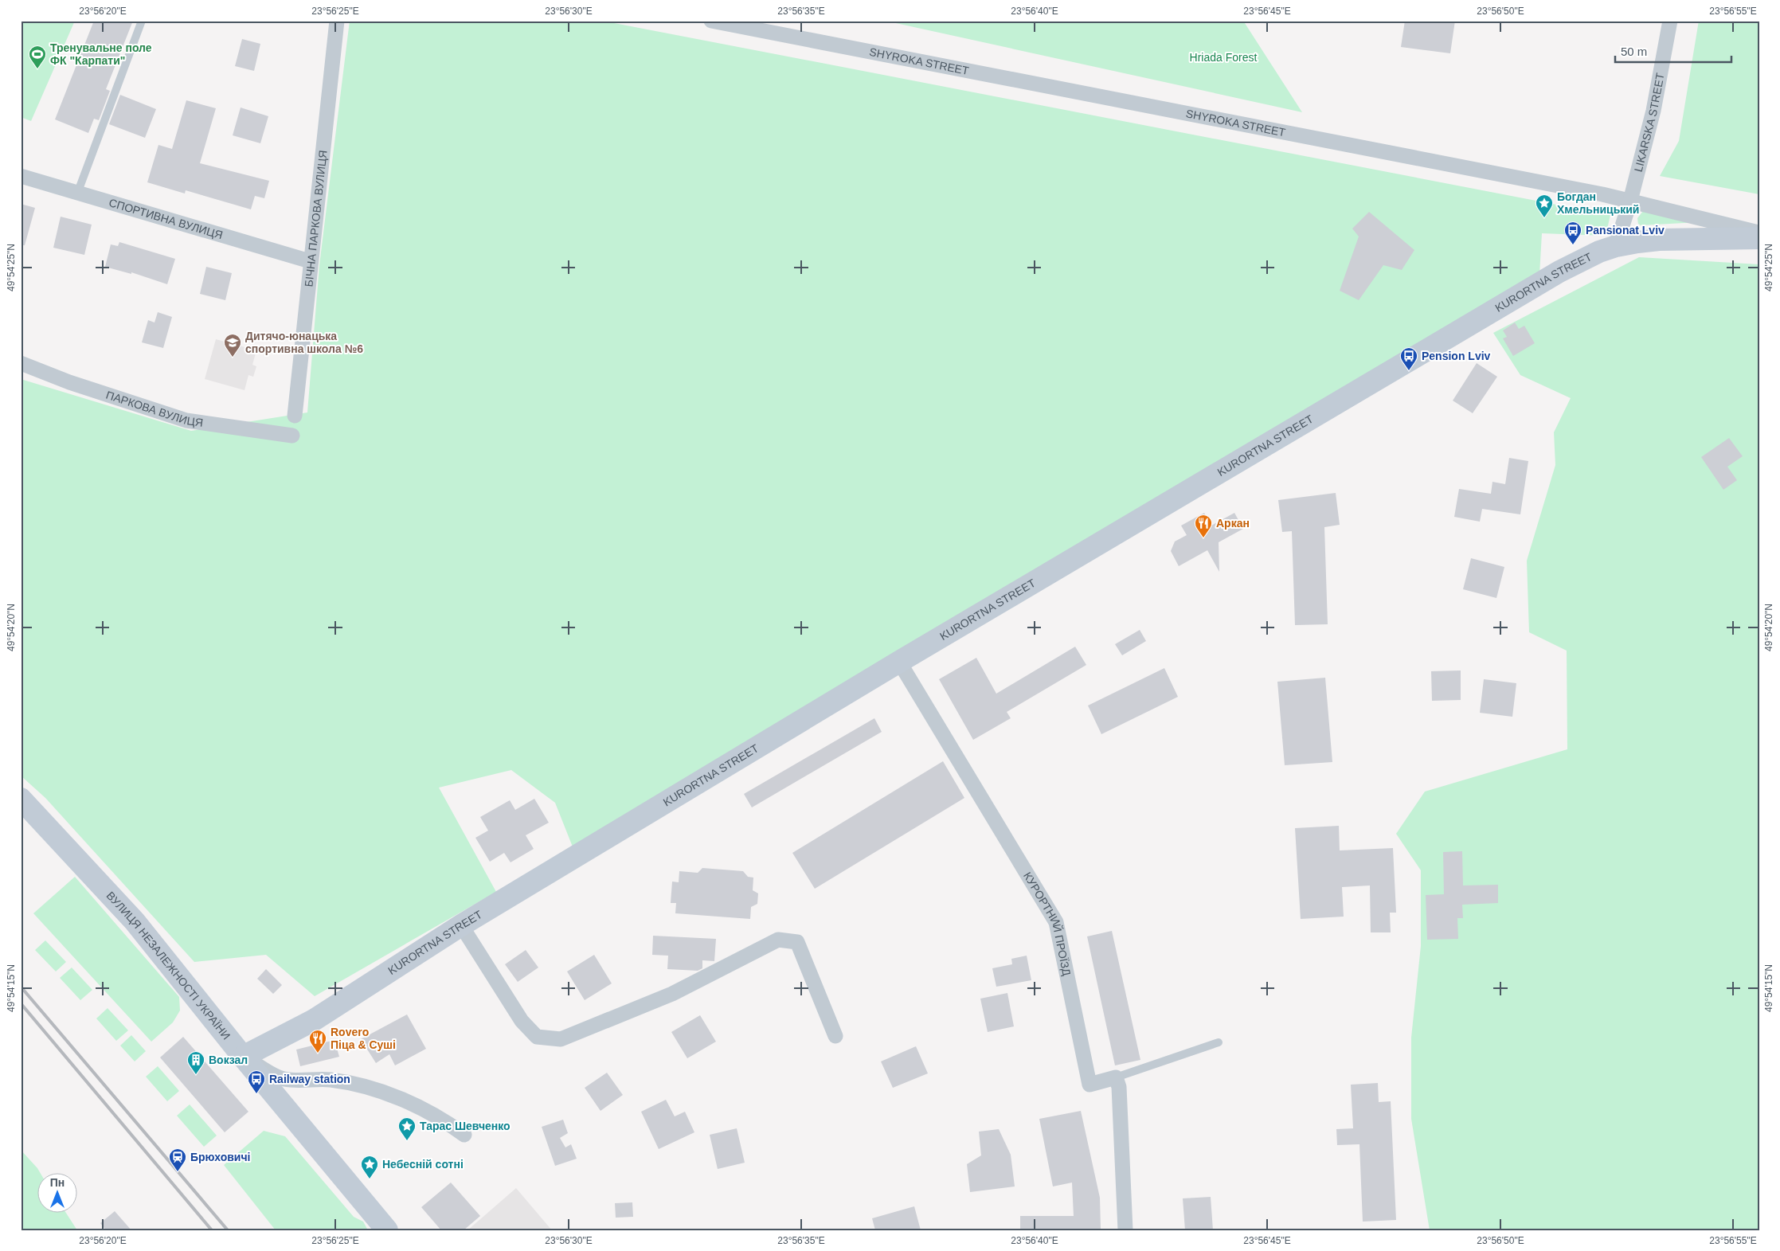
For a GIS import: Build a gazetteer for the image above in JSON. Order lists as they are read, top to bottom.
{
  "streets": {
    "main road": ["KURORTNA STREET", "ВУЛИЦЯ НЕЗАЛЕЖНОСТІ УКРАЇНИ"],
    "street": [
      "SHYROKA STREET",
      "LIKARSKA STREET",
      "БІЧНА ПАРКОВА ВУЛИЦЯ",
      "СПОРТИВНА ВУЛИЦЯ",
      "ПАРКОВА ВУЛИЦЯ",
      "КУРОРТНИЙ ПРОЇЗД"
    ]
  },
  "crossings": [
    ["SHYROKA STREET", "LIKARSKA STREET"],
    ["LIKARSKA STREET", "KURORTNA STREET"],
    ["БІЧНА ПАРКОВА ВУЛИЦЯ", "СПОРТИВНА ВУЛИЦЯ"],
    ["KURORTNA STREET", "КУРОРТНИЙ ПРОЇЗД"],
    ["KURORTNA STREET", "ВУЛИЦЯ НЕЗАЛЕЖНОСТІ УКРАЇНИ"]
  ],
  "parks": ["Hriada Forest"],
  "places": {
    "sports": ["Тренувальне поле ФК \"Карпати\""],
    "place": ["Богдан Хмельницький", "Тарас Шевченко", "Небесній сотні"],
    "bus stop": ["Pansionat Lviv", "Pension Lviv", "Railway station"],
    "school or university": ["Дитячо-юнацька спортивна школа №6"],
    "restaurant": ["Аркан", "Rovero Піца & Суші"],
    "building": ["Вокзал"],
    "station": ["Брюховичі"]
  },
  "scale_bar": "50 m",
  "north": "top",
  "coordinates": [
    "23°56'20\"E",
    "23°56'25\"E",
    "23°56'30\"E",
    "23°56'35\"E",
    "23°56'40\"E",
    "23°56'45\"E",
    "23°56'50\"E",
    "23°56'55\"E",
    "49°54'25\"N",
    "49°54'20\"N",
    "49°54'15\"N"
  ]
}
